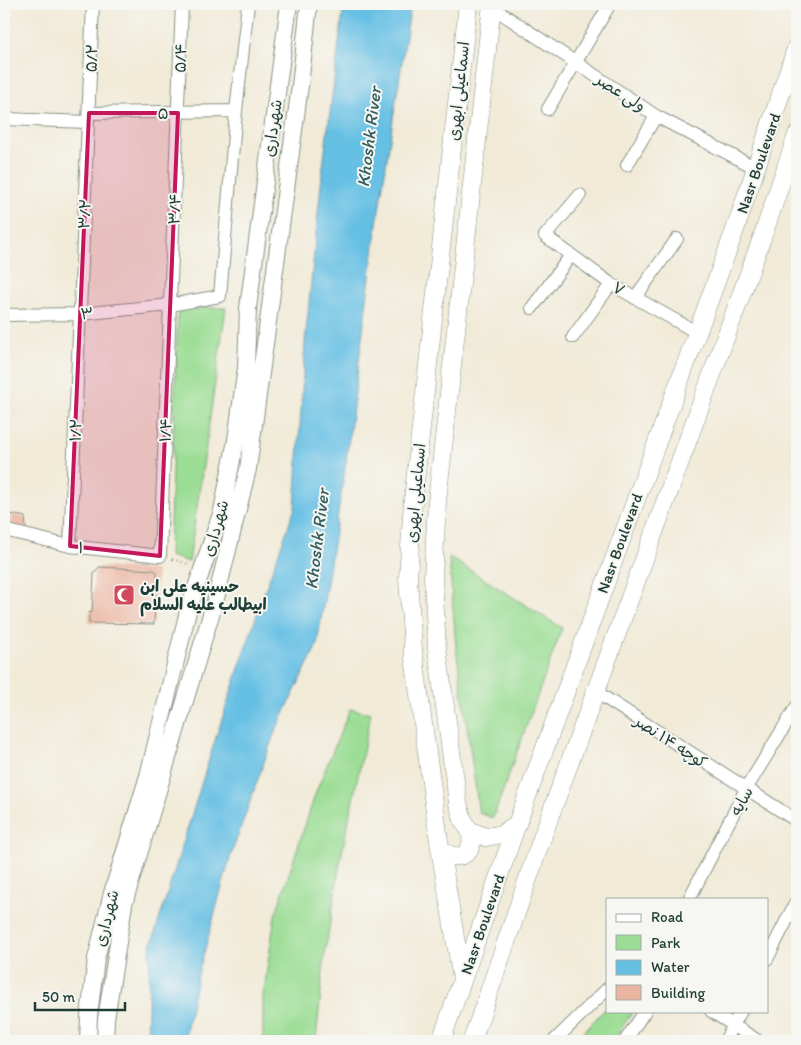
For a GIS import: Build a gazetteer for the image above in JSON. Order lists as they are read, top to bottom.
{
  "streets": {
    "main road": ["اسماعیلی ابهری", "Nasr Boulevard"],
    "street": [
      "۵/۲",
      "۵/۴",
      "ولی عصر",
      "۵",
      "شهرداری",
      "۳/۴",
      "۳/۲",
      "۷",
      "۳",
      "۱/۲",
      "۱/۴",
      "۱",
      "کوچه ۱۴ نصر",
      "سایه"
    ]
  },
  "crossings": [
    ["۵/۲", "۵"],
    ["۵/۲", "۳/۲"],
    ["۵/۴", "۵"],
    ["۵/۴", "۳/۴"],
    ["اسماعیلی ابهری", "ولی عصر"],
    ["اسماعیلی ابهری", "Nasr Boulevard"],
    ["ولی عصر", "Nasr Boulevard"],
    ["۵", "۳/۴"],
    ["۵", "۳/۲"],
    ["۵", "۳"],
    ["Nasr Boulevard", "۷"],
    ["Nasr Boulevard", "کوچه ۱۴ نصر"],
    ["۳/۴", "۳"],
    ["۳/۴", "۱/۴"],
    ["۳/۲", "۳"],
    ["۳/۲", "۱/۲"],
    ["۳", "۱/۲"],
    ["۳", "۱/۴"],
    ["۱/۲", "۱"],
    ["۱/۴", "۱"],
    ["کوچه ۱۴ نصر", "سایه"]
  ],
  "water": ["Khoshk River"],
  "places": {
    "mosque": ["حسینیه علی ابن ابیطالب علیه السلام"]
  },
  "legend": [
    "Road",
    "Park",
    "Water",
    "Building"
  ],
  "scale_bar": "50 m"
}
